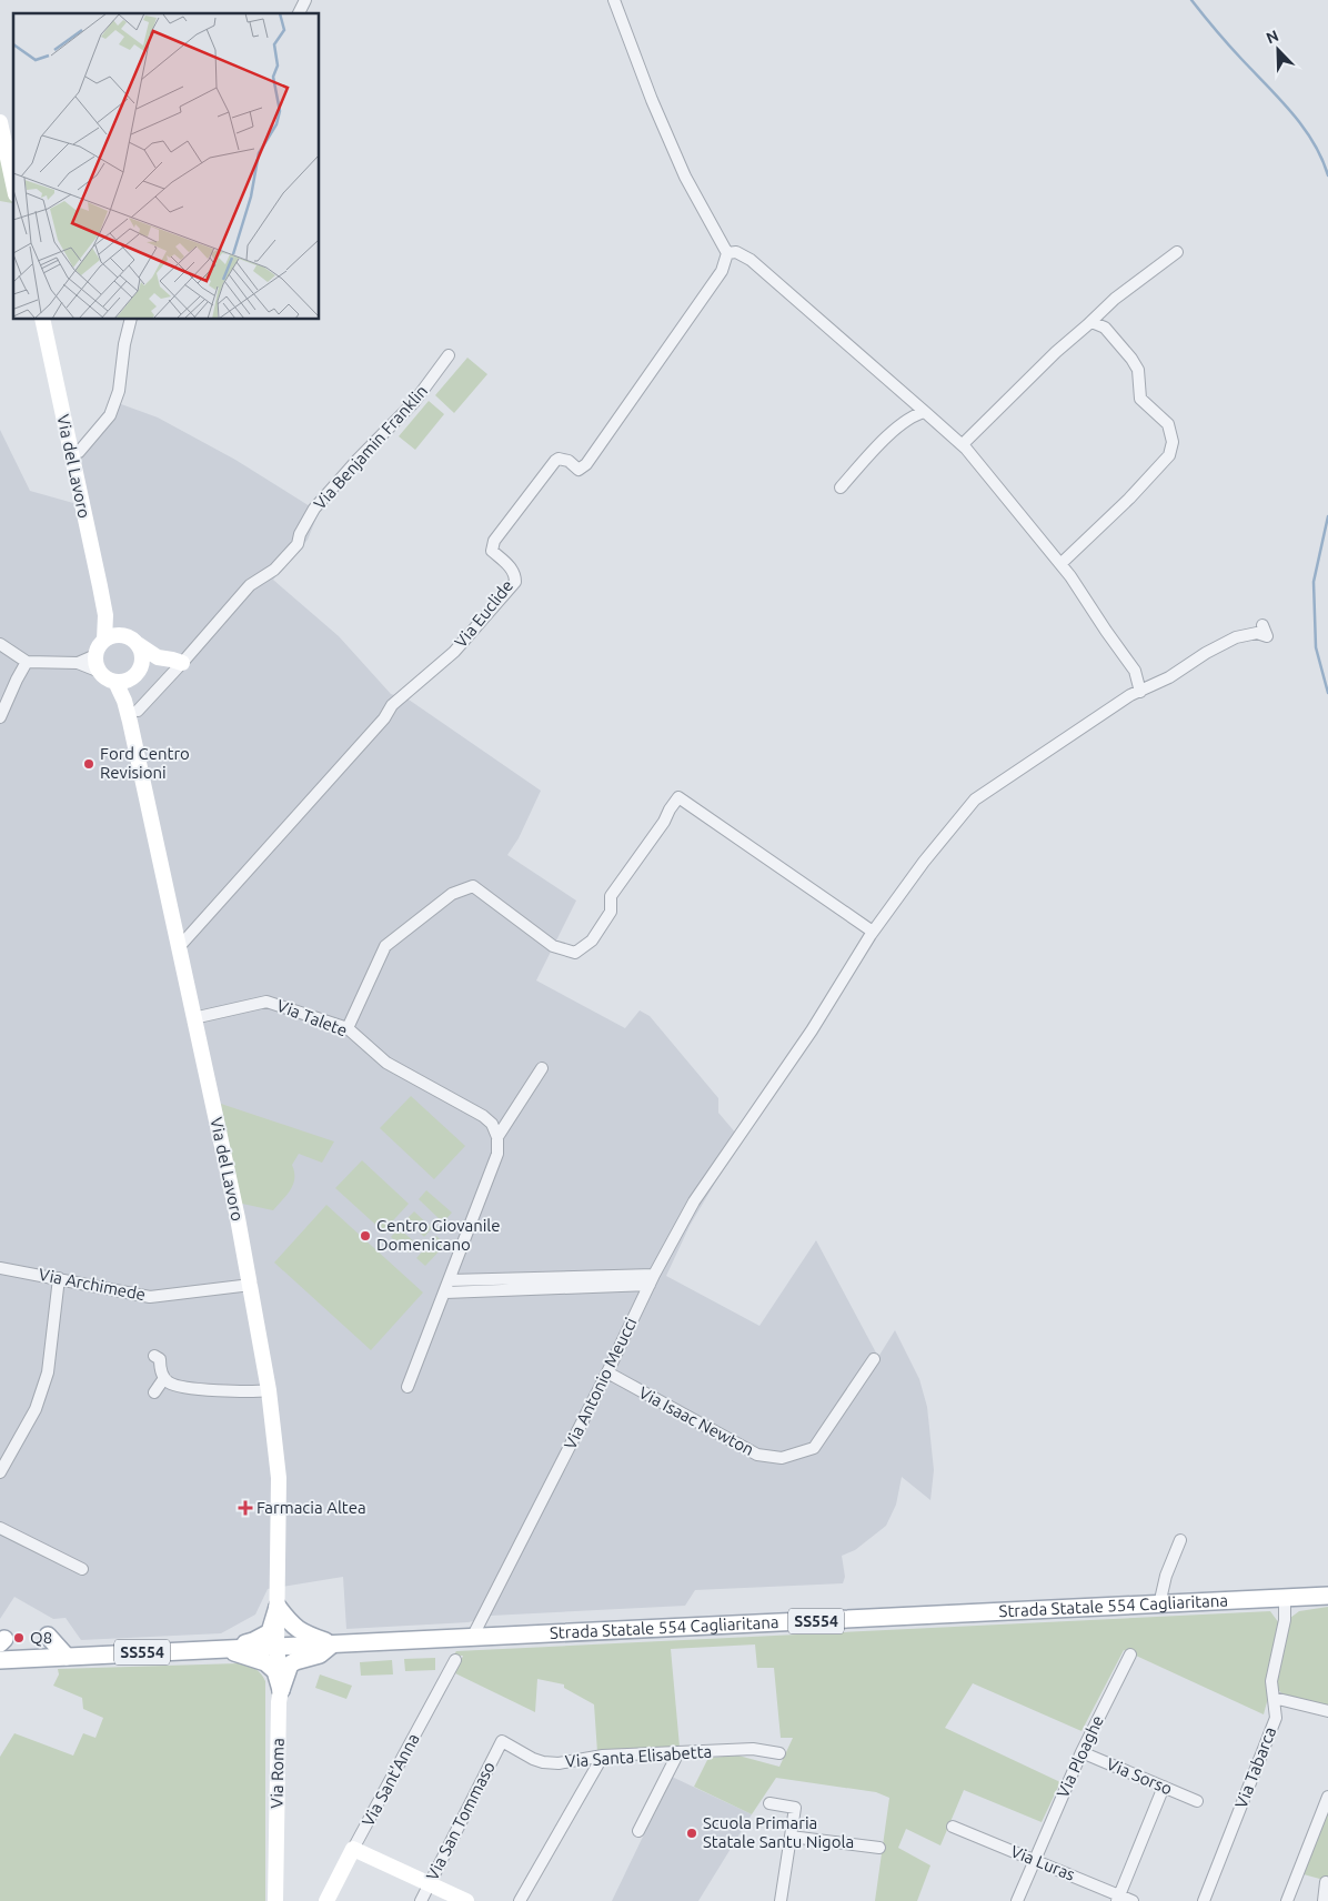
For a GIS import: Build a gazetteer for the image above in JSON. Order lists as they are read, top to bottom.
{
  "streets": {
    "main road": [
      "Via del Lavoro",
      "Strada Statale 554 Cagliaritana",
      "SS554",
      "Via Roma",
      "Via Sant'Anna"
    ],
    "street": [
      "Via Benjamin Franklin",
      "Via Euclide",
      "Via Talete",
      "Via Archimede",
      "Via Antonio Meucci",
      "Via Isaac Newton",
      "Via Santa Elisabetta",
      "Via Ploaghe",
      "Via Tabarca",
      "Via Sorso",
      "Via San Tommaso",
      "Via Luras"
    ]
  },
  "crossings": [
    ["Via del Lavoro", "Via Euclide"],
    ["Via del Lavoro", "Via Talete"],
    ["Via del Lavoro", "Via Archimede"],
    ["Via del Lavoro", "Strada Statale 554 Cagliaritana"],
    ["Via del Lavoro", "Via Roma"],
    ["Via Antonio Meucci", "Via Isaac Newton"],
    ["Via Antonio Meucci", "Strada Statale 554 Cagliaritana"],
    ["Strada Statale 554 Cagliaritana", "Via Tabarca"],
    ["Strada Statale 554 Cagliaritana", "Via Roma"],
    ["Via Santa Elisabetta", "Via San Tommaso"],
    ["Via Ploaghe", "Via Sorso"],
    ["Via Ploaghe", "Via Luras"]
  ],
  "places": {
    "other": [
      "Ford Centro Revisioni",
      "Centro Giovanile Domenicano",
      "Q8",
      "Scuola Primaria Statale Santu Nigola"
    ],
    "health": ["Farmacia Altea"]
  },
  "north": "top left"
}
